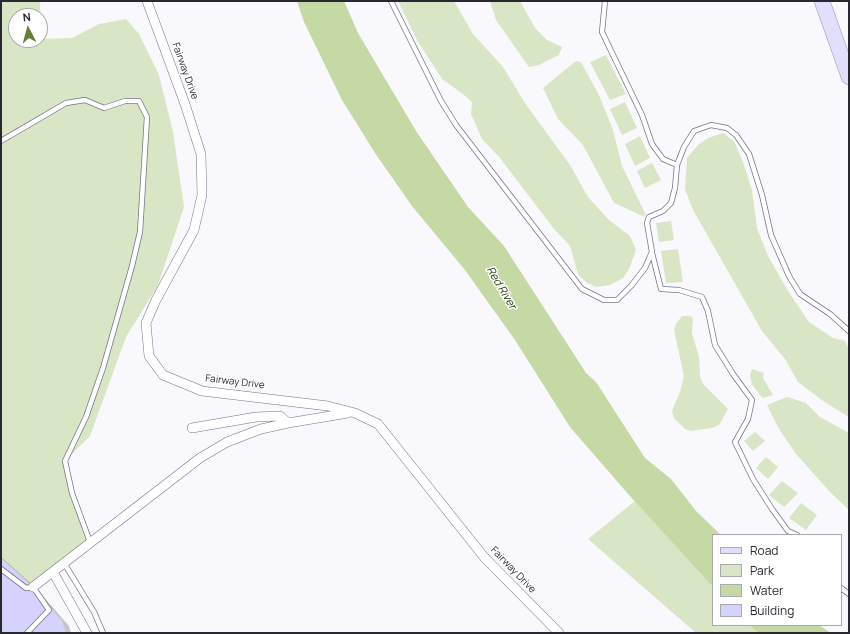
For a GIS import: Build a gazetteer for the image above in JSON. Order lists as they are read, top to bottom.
{
  "streets": {
    "street": ["Fairway Drive"]
  },
  "water": ["Red River"],
  "legend": [
    "Road",
    "Park",
    "Water",
    "Building"
  ],
  "north": "top"
}
